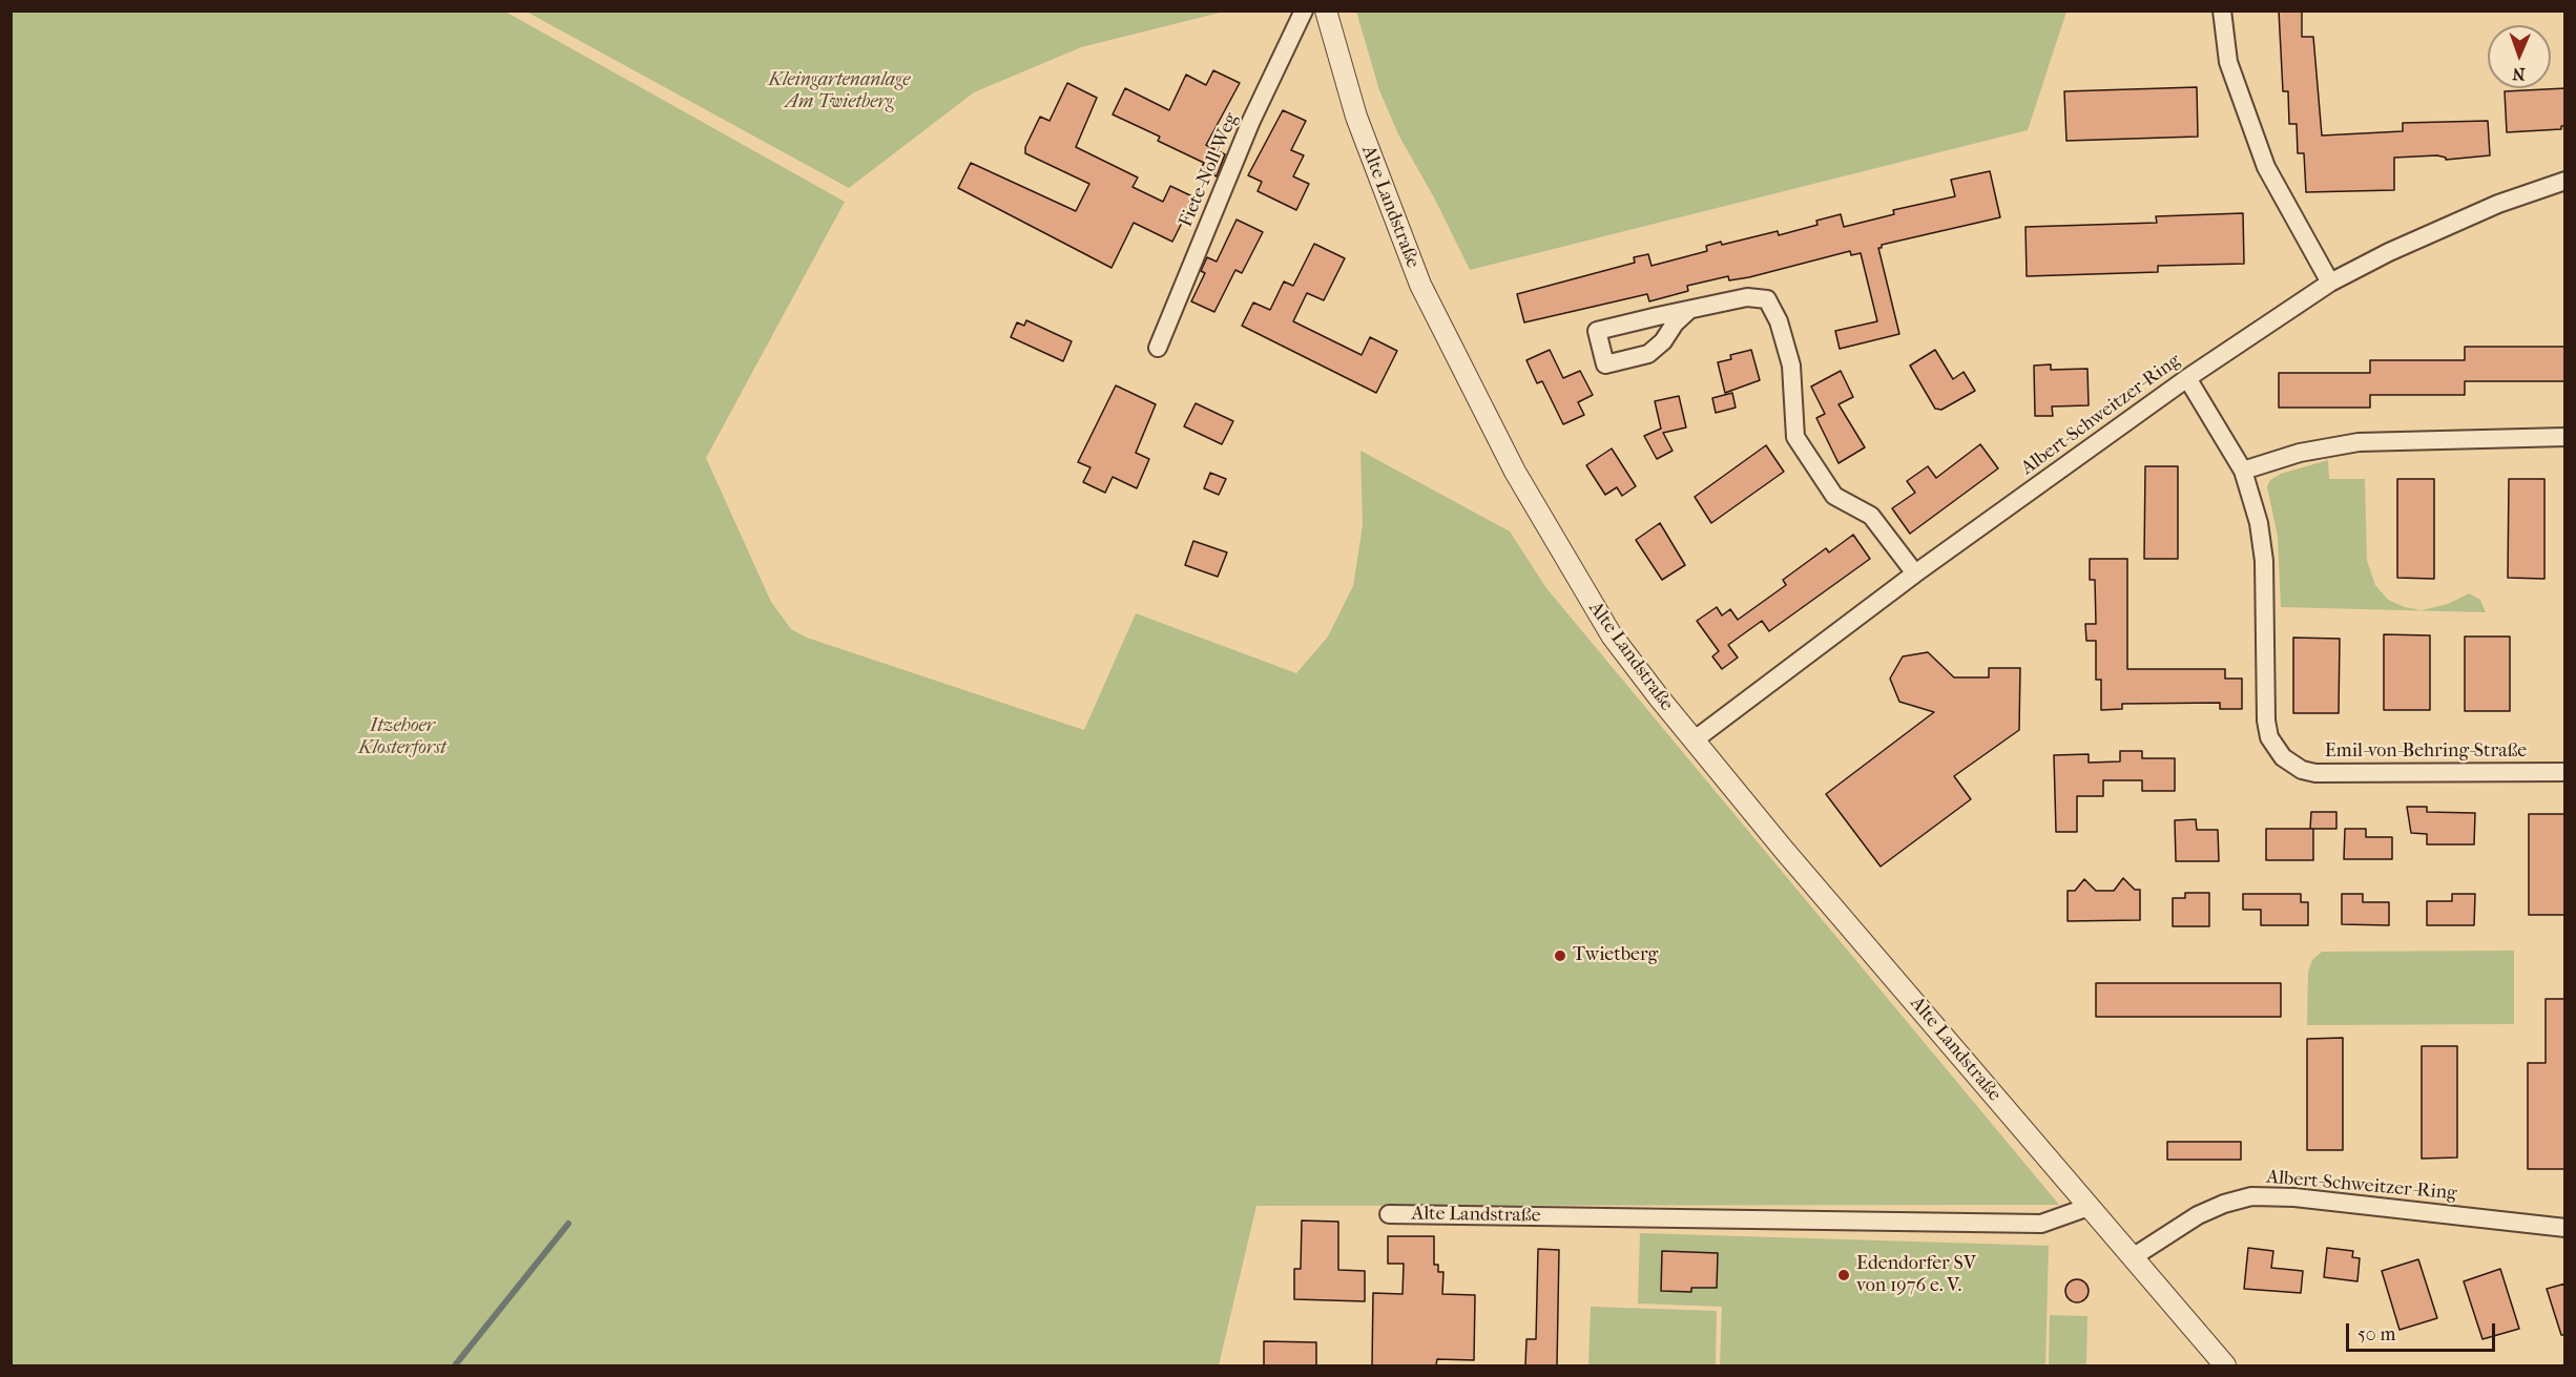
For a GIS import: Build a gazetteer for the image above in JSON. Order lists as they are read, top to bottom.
{
  "streets": {
    "street": [
      "Fiete-Noll-Weg",
      "Alte Landstraße",
      "Albert-Schweitzer-Ring",
      "Emil-von-Behring-Straße"
    ]
  },
  "crossings": [
    ["Alte Landstraße", "Albert-Schweitzer-Ring"],
    ["Albert-Schweitzer-Ring", "Emil-von-Behring-Straße"]
  ],
  "parks": ["Kleingartenanlage Am Twietberg", "Itzehoer Klosterforst"],
  "places": ["Twietberg", "Edendorfer SV von 1976 e. V."],
  "scale_bar": "50 m",
  "north": "bottom"
}
